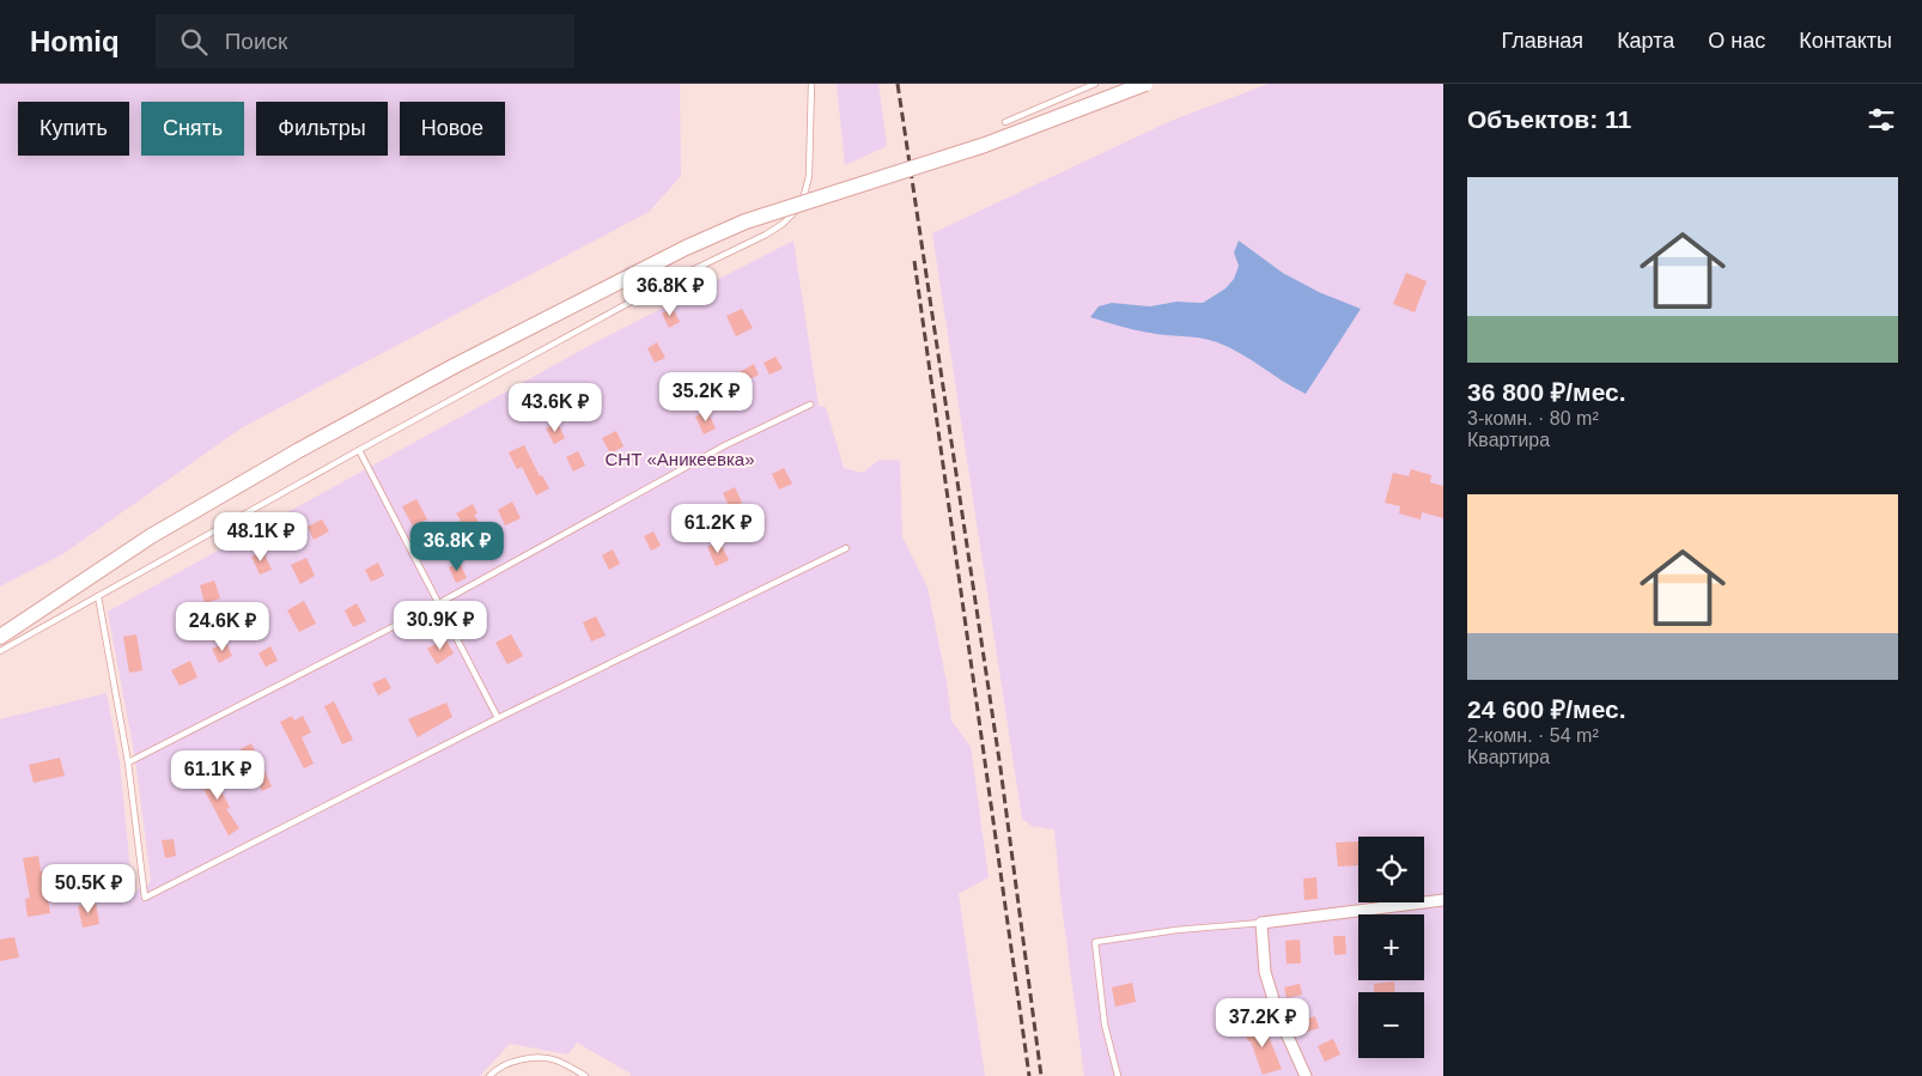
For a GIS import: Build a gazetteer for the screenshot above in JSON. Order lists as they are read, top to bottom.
{
  "parks": ["СНТ «Аникеевка»"],
  "page": {
    "header": "Homiq",
    "search": "Поиск",
    "nav": [
      "Главная",
      "Карта",
      "О нас",
      "Контакты"
    ],
    "heading": "Объектов: 11",
    "chip": [
      "Купить",
      "Снять",
      "Фильтры",
      "Новое"
    ],
    "list": [
      {
        "name": "36 800 ₽/мес.",
        "note": "3-комн. · 80 m² · Квартира"
      },
      {
        "name": "24 600 ₽/мес.",
        "note": "2-комн. · 54 m² · Квартира"
      }
    ],
    "price": [
      "36.8K ₽",
      "35.2K ₽",
      "43.6K ₽",
      "61.2K ₽",
      "48.1K ₽",
      "36.8K ₽",
      "30.9K ₽",
      "24.6K ₽",
      "61.1K ₽",
      "50.5K ₽",
      "37.2K ₽"
    ],
    "map_buttons": ["+", "−"]
  }
}
